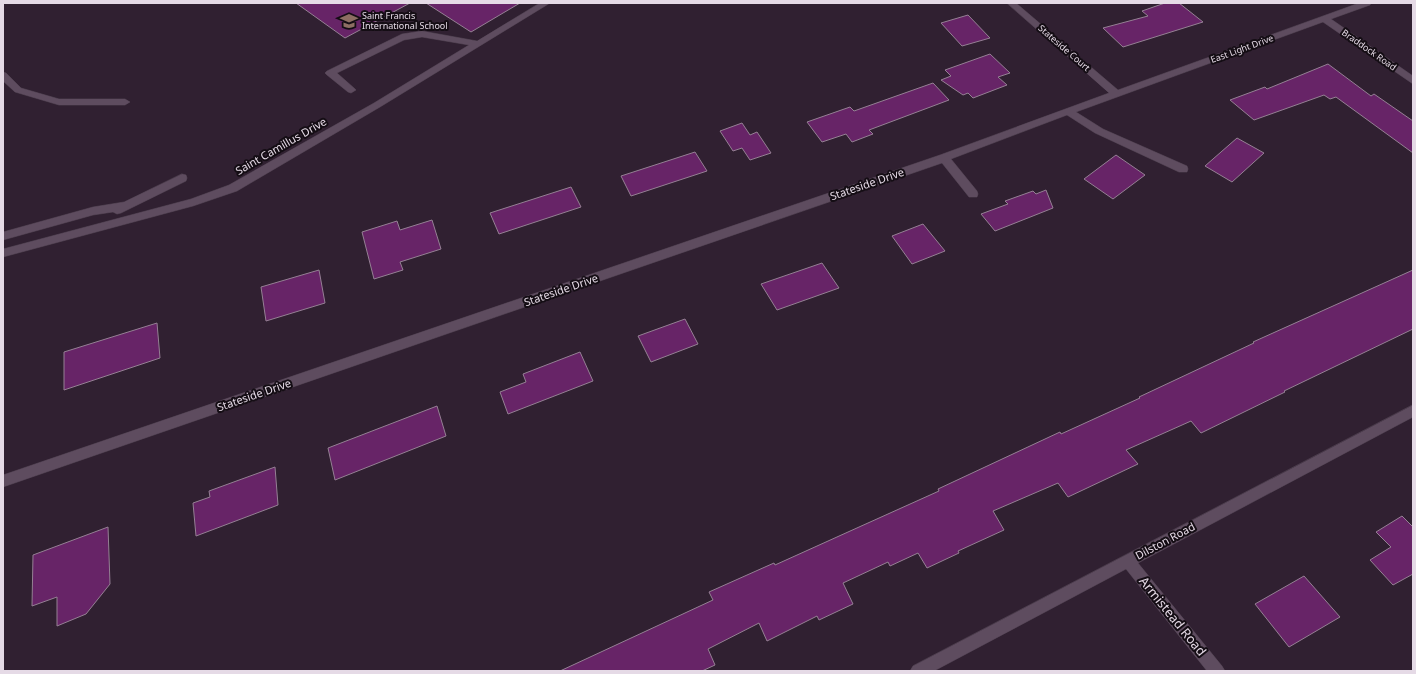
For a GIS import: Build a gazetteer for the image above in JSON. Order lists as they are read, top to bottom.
{
  "streets": {
    "street": [
      "Stateside Court",
      "East Light Drive",
      "Braddock Road",
      "Saint Camillus Drive",
      "Stateside Drive",
      "Dilston Road",
      "Armistead Road"
    ]
  },
  "crossings": [
    ["Stateside Court", "East Light Drive"],
    ["Stateside Court", "Stateside Drive"],
    ["East Light Drive", "Braddock Road"],
    ["East Light Drive", "Stateside Drive"],
    ["Dilston Road", "Armistead Road"]
  ],
  "places": {
    "school or university": ["Saint Francis International School"]
  }
}
